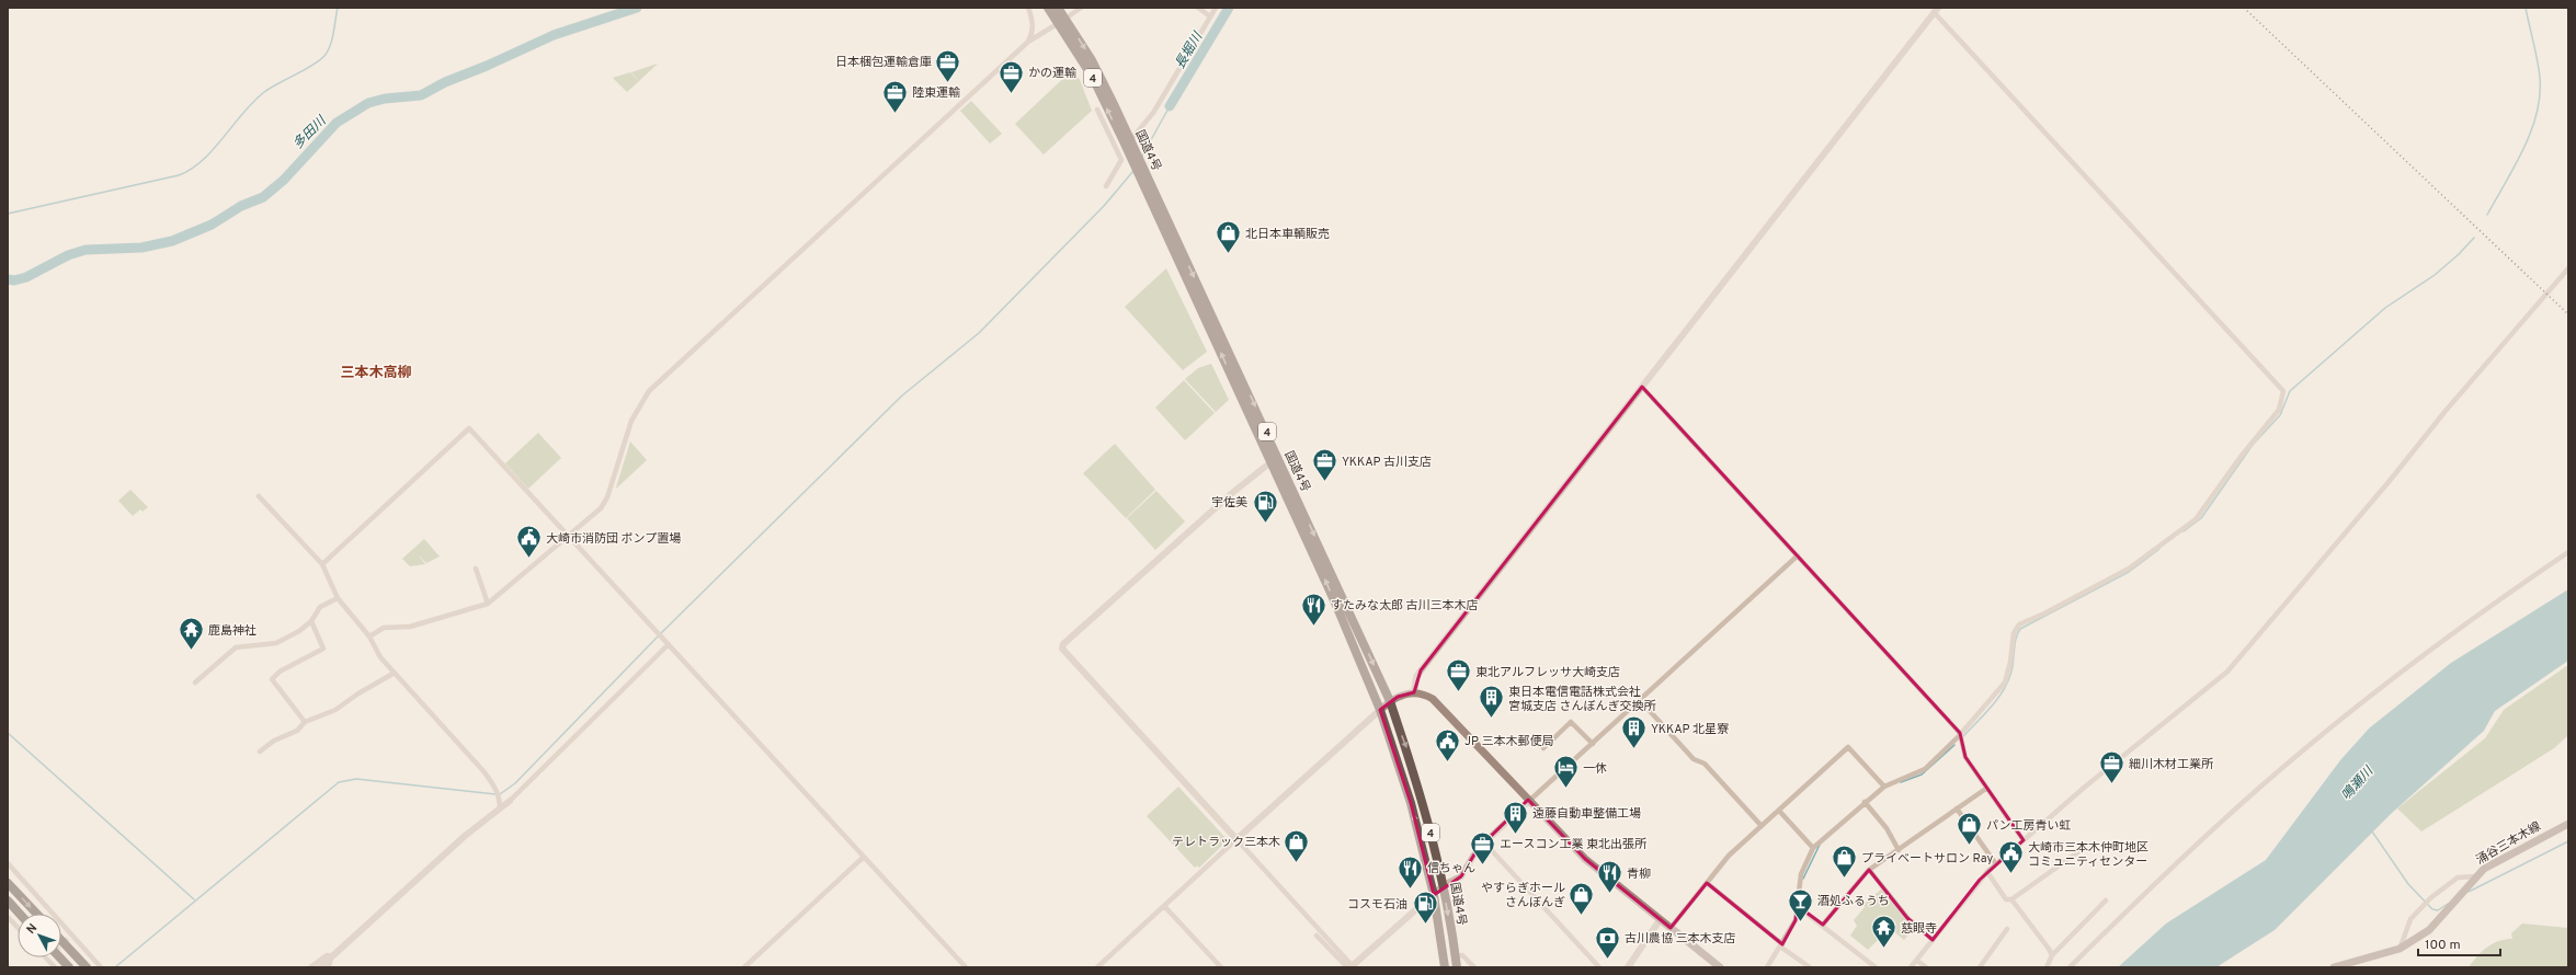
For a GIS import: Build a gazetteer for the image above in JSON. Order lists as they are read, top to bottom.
{
  "streets": {
    "highway": ["4", "国道4号"],
    "main road": ["涌谷三本木線"]
  },
  "districts": ["三本木高柳"],
  "water": ["長堀川", "多田川", "鳴瀬川"],
  "places": {
    "office": [
      "日本梱包運輸倉庫",
      "かの運輸",
      "陸東運輸",
      "YKKAP 古川支店",
      "東北アルフレッサ大崎支店",
      "細川木材工業所",
      "エースコン工業 東北出張所"
    ],
    "shop": [
      "北日本車輌販売",
      "パン工房青い虹",
      "テレトラック三本木",
      "プライベートサロン Ray",
      "やすらぎホール さんぼんぎ"
    ],
    "fuel station": ["宇佐美", "コスモ石油"],
    "public building": ["大崎市消防団 ポンプ置場", "JP 三本木郵便局", "大崎市三本木仲町地区 コミュニティセンター"],
    "restaurant": ["すたみな太郎 古川三本木店", "信ちゃん", "青柳"],
    "temple": ["鹿島神社", "慈眼寺"],
    "building": ["東日本電信電話株式会社 宮城支店 さんぼんぎ交換所", "YKKAP 北星寮", "遠藤自動車整備工場"],
    "hotel": ["一休"],
    "bar": ["酒処ふるうち"],
    "bank": ["古川農協 三本木支店"]
  },
  "scale_bar": "100 m",
  "north": "top left"
}
